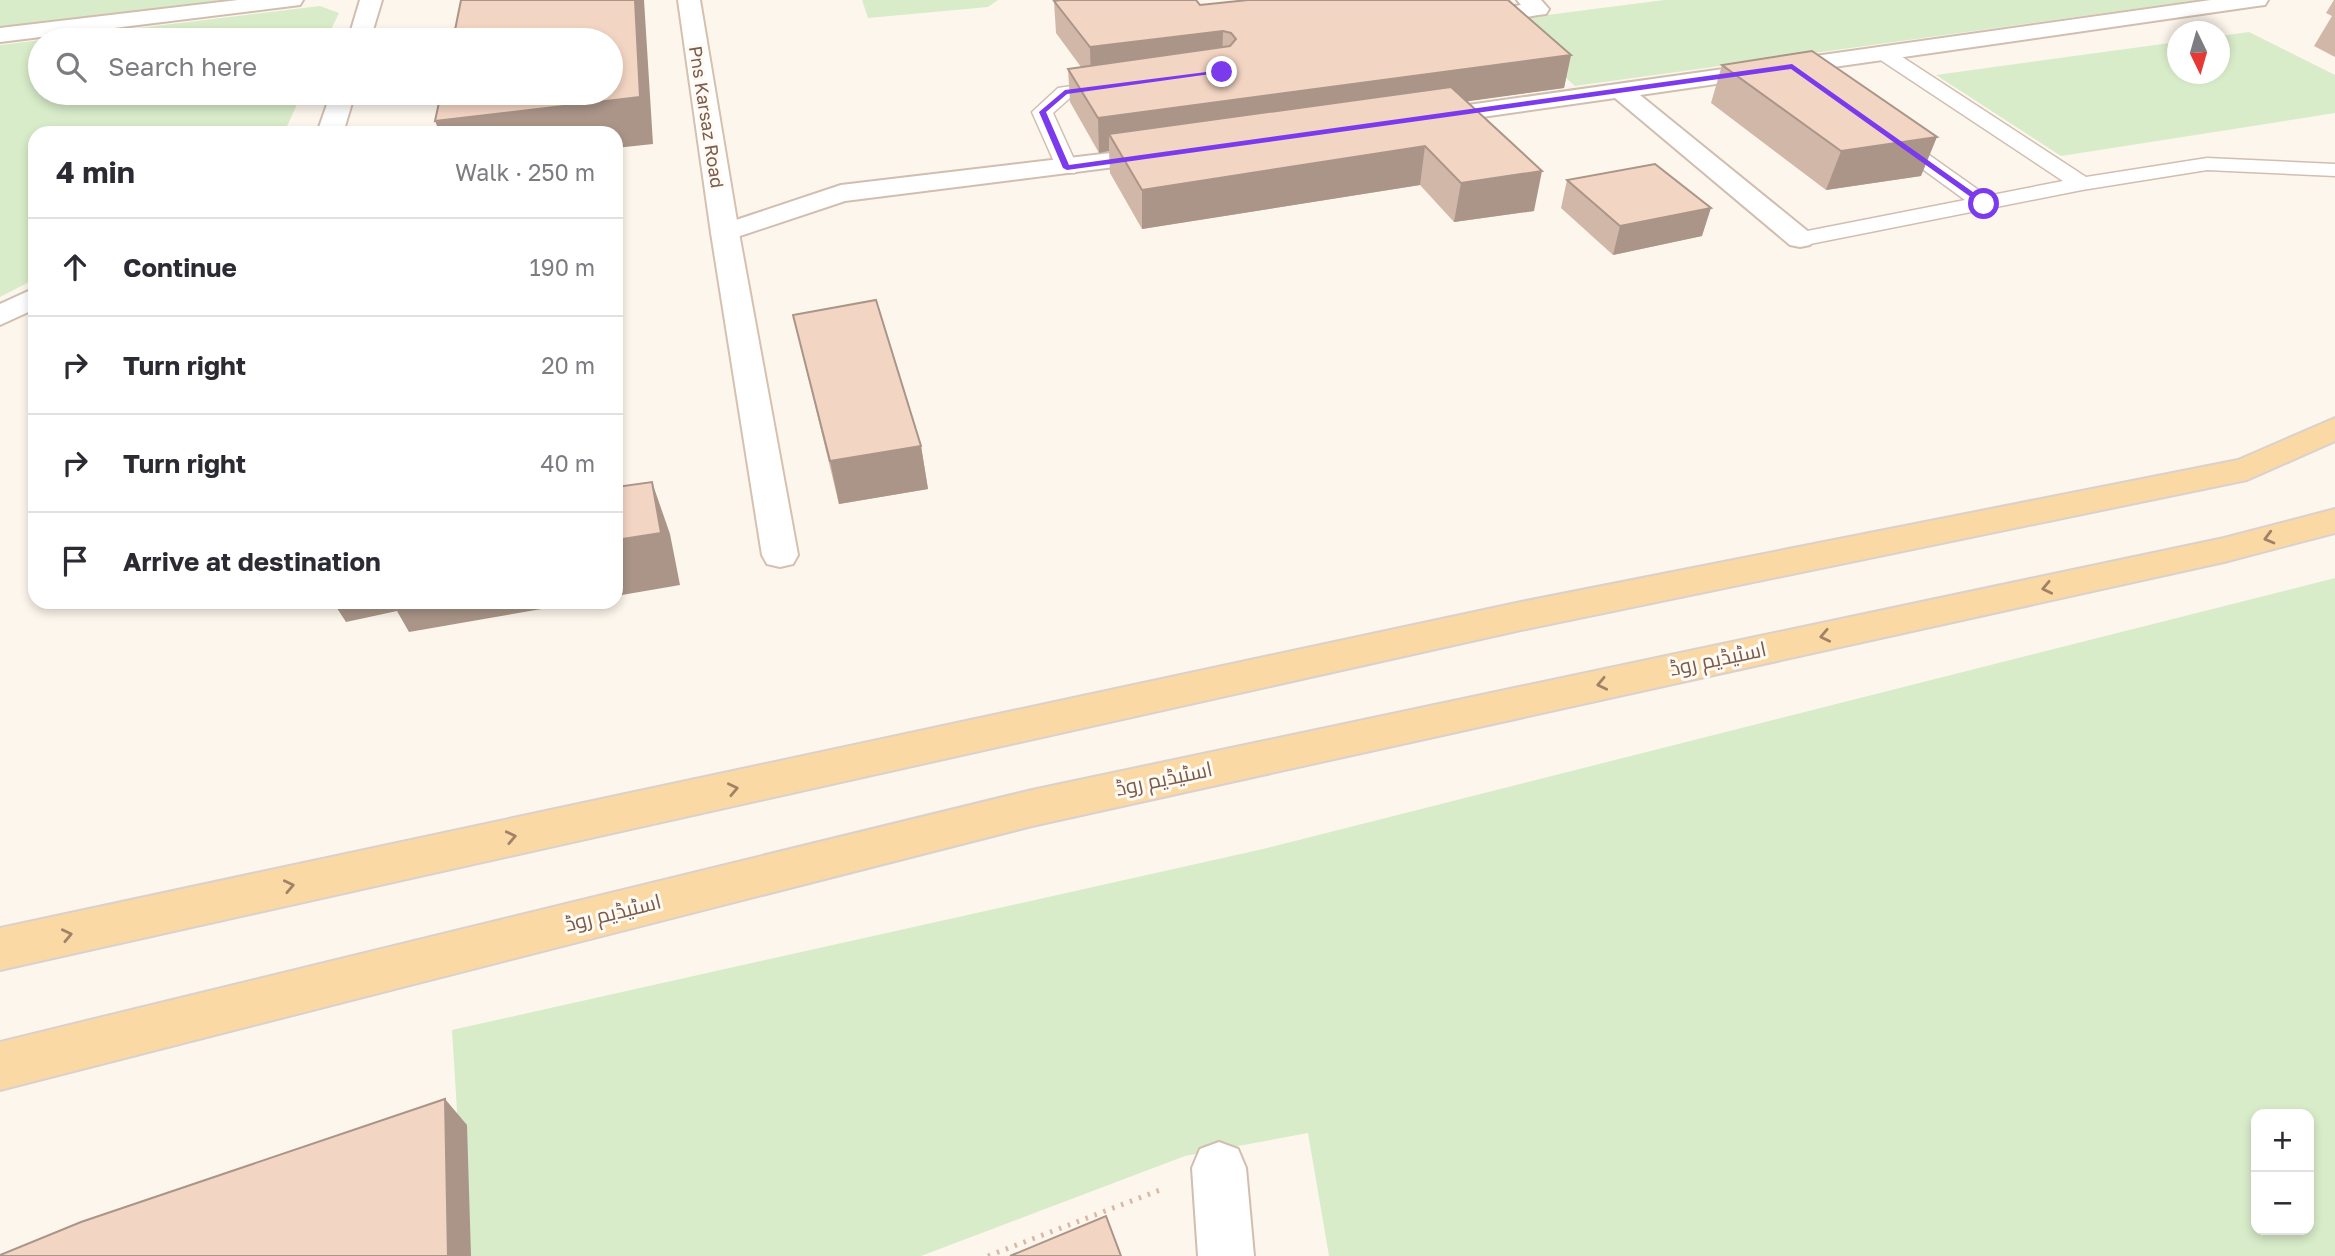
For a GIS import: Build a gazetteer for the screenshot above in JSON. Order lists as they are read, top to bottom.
{
  "streets": {
    "main road": ["اسٹیڈیم روڈ"],
    "street": ["Pns Karsaz Road"]
  },
  "north": "bottom",
  "page": {
    "search": "Search here",
    "heading": ["4 min", "Walk · 250 m"],
    "list": [
      ["Continue", "190 m"],
      ["Turn right", "20 m"],
      ["Turn right", "40 m"],
      "Arrive at destination"
    ],
    "map_buttons": ["+", "−"]
  }
}
